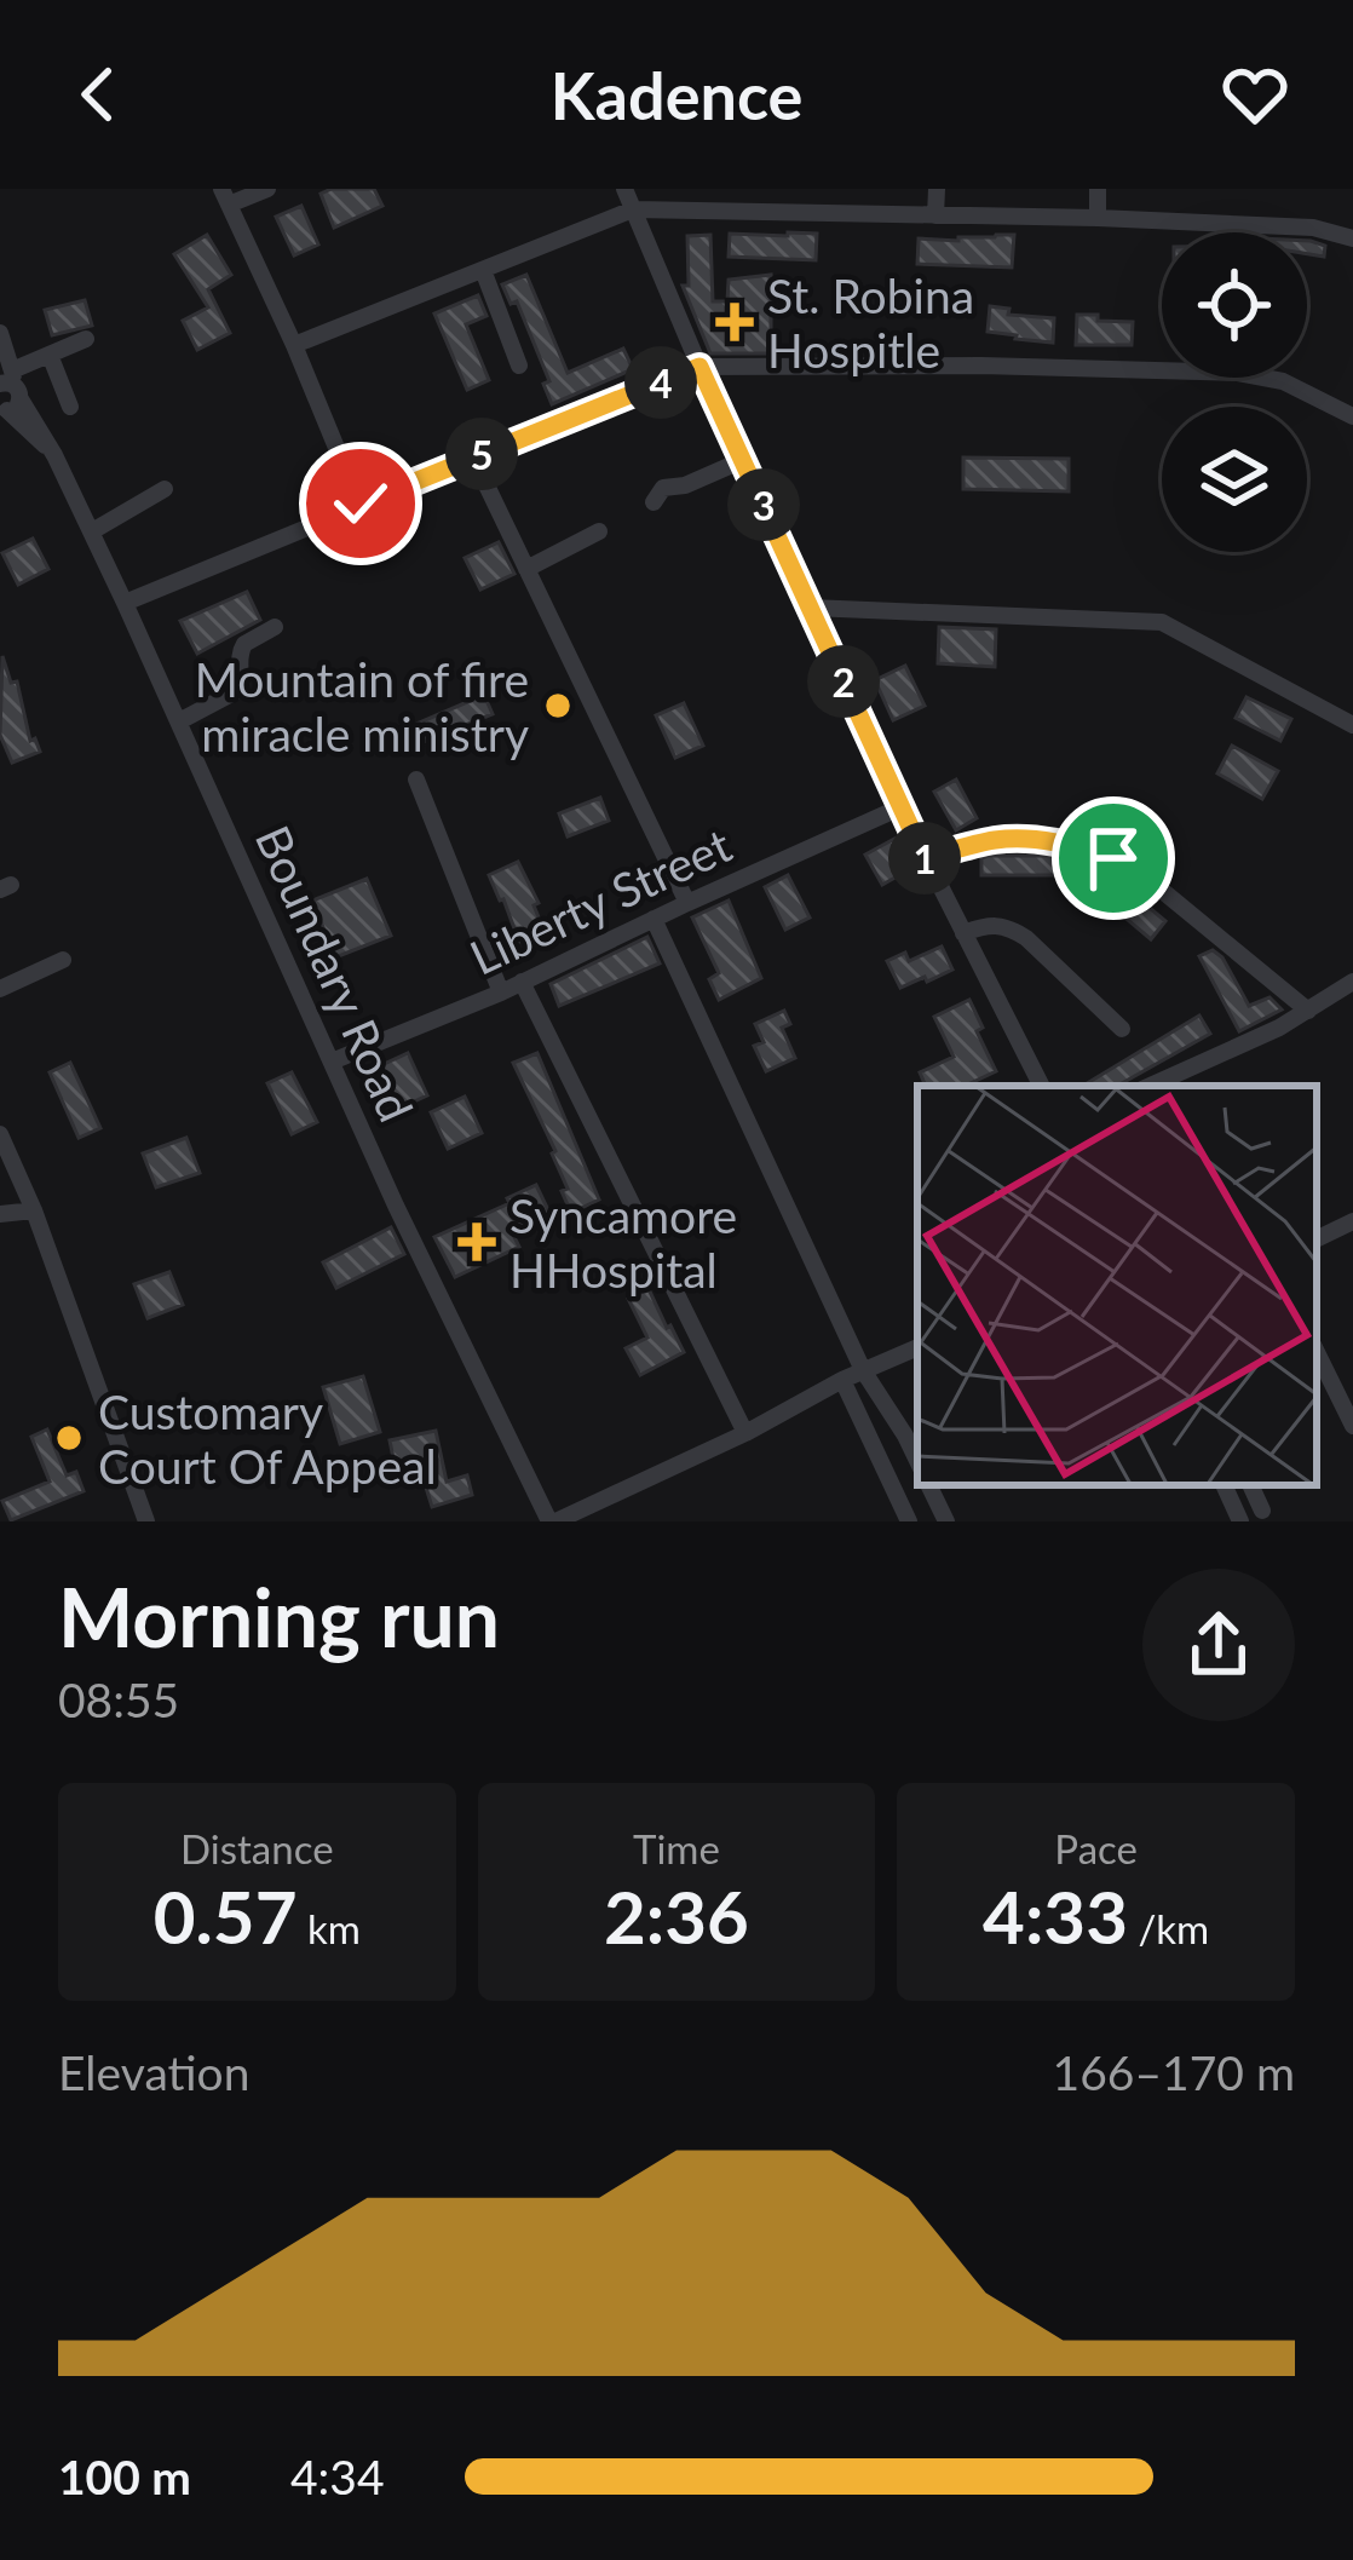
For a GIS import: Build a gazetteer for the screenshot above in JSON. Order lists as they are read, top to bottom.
{
  "streets": {
    "street": ["Liberty Street", "Boundary Road"]
  },
  "crossings": [
    ["Liberty Street", "Boundary Road"]
  ],
  "places": {
    "health": ["St. Robina Hospitle", "Syncamore HHospital"],
    "other": ["Mountain of fire miracle ministry", "Customary Court Of Appeal"]
  },
  "page": {
    "header": "Kadence",
    "pins": [
      "4",
      "5",
      "3",
      "2",
      "1"
    ],
    "heading": ["Morning run", "08:55"],
    "stats": [
      ["Distance", "0.57 km"],
      ["Time", "2:36"],
      ["Pace", "4:33 /km"]
    ],
    "chart": ["Elevation", "166–170 m"],
    "list": [
      {
        "name": "100 m",
        "note": "4:34"
      }
    ]
  }
}
